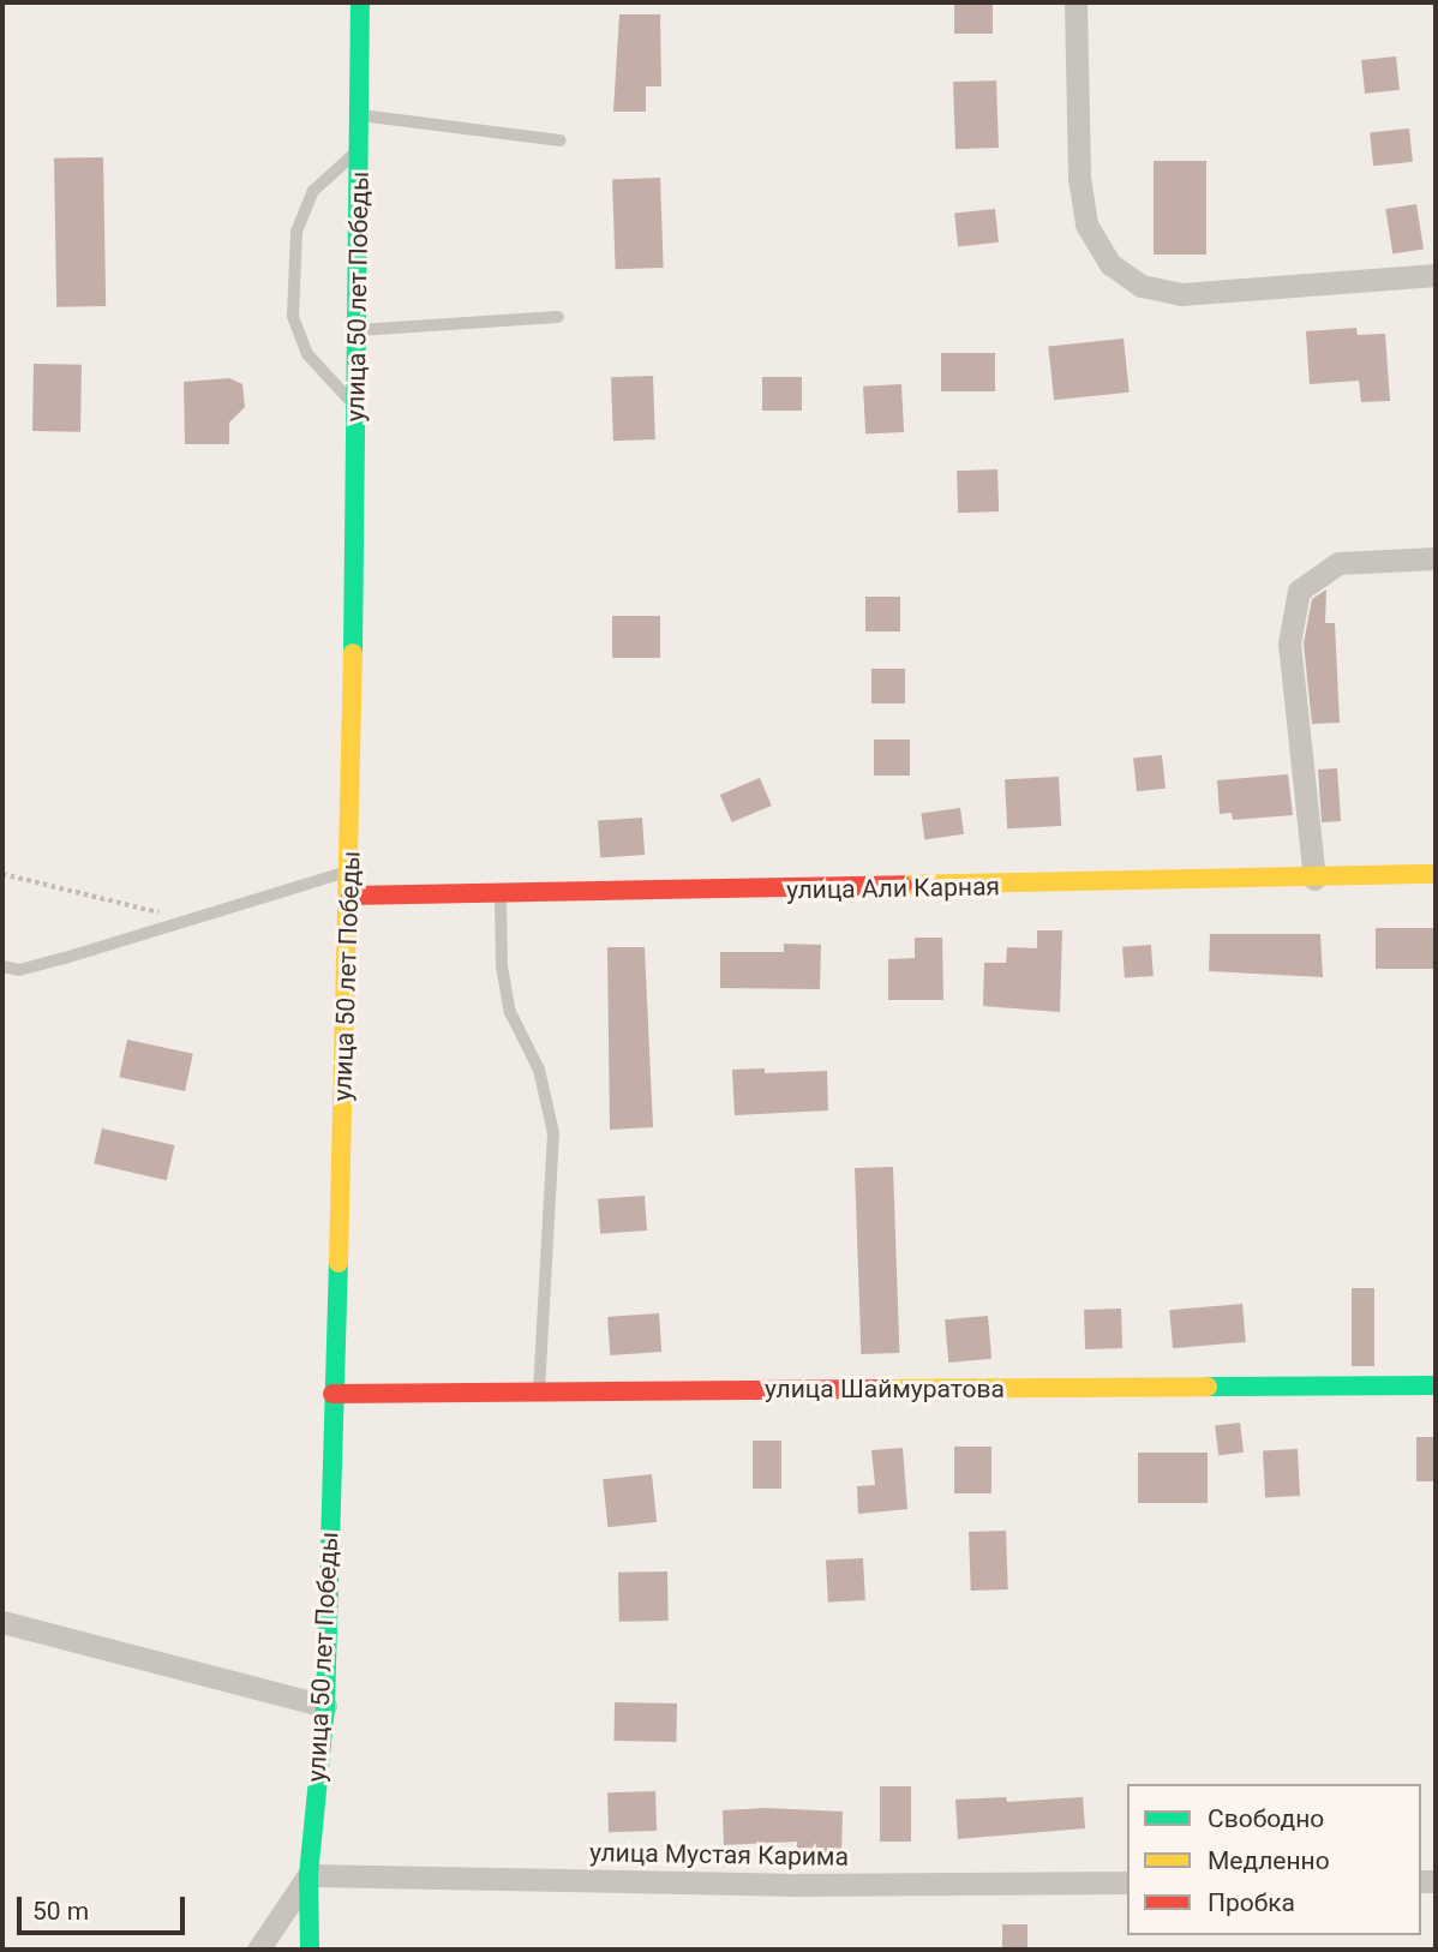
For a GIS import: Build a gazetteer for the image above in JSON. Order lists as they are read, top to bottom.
{
  "streets": {
    "street": [
      "улица 50 лет Победы",
      "улица Али Карная",
      "улица Шаймуратова",
      "улица Мустая Карима"
    ]
  },
  "crossings": [
    ["улица 50 лет Победы", "улица Али Карная"],
    ["улица 50 лет Победы", "улица Шаймуратова"],
    ["улица 50 лет Победы", "улица Мустая Карима"]
  ],
  "legend": ["Свободно", "Медленно", "Пробка"],
  "scale_bar": "50 m"
}
